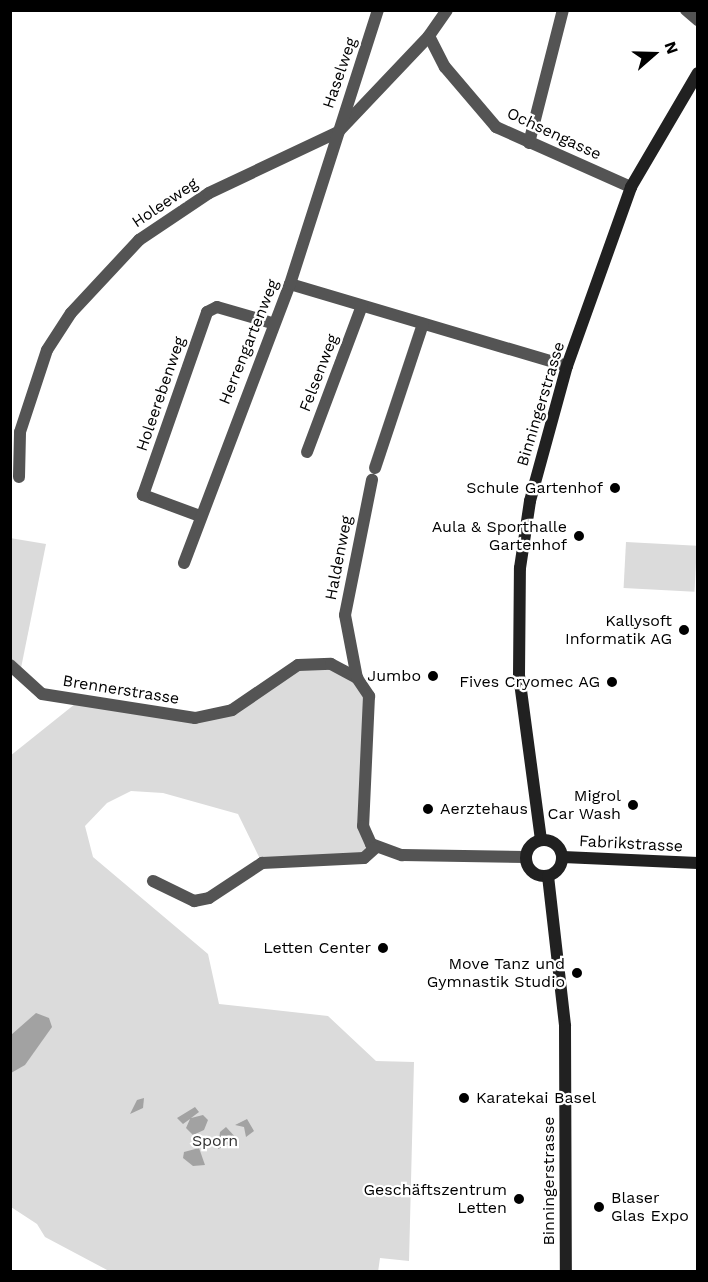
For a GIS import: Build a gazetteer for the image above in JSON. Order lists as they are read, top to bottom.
{
  "streets": {
    "street": [
      "Haselweg",
      "Ochsengasse",
      "Holeeweg",
      "Herrengartenweg",
      "Felsenweg",
      "Holeerebenweg",
      "Binningerstrasse",
      "Haldenweg",
      "Brennerstrasse",
      "Fabrikstrasse"
    ]
  },
  "crossings": [
    ["Haselweg", "Holeeweg"],
    ["Haselweg", "Herrengartenweg"],
    ["Ochsengasse", "Holeeweg"],
    ["Ochsengasse", "Binningerstrasse"],
    ["Holeeweg", "Herrengartenweg"],
    ["Herrengartenweg", "Holeerebenweg"],
    ["Binningerstrasse", "Fabrikstrasse"],
    ["Haldenweg", "Brennerstrasse"]
  ],
  "parks": ["Sporn"],
  "places": [
    "Schule Gartenhof",
    "Aula & Sporthalle Gartenhof",
    "Kallysoft Informatik AG",
    "Jumbo",
    "Fives Cryomec AG",
    "Migrol Car Wash",
    "Aerztehaus",
    "Letten Center",
    "Move Tanz und Gymnastik Studio",
    "Karatekai Basel",
    "Geschäftszentrum Letten",
    "Blaser Glas Expo"
  ],
  "north": "right"
}
